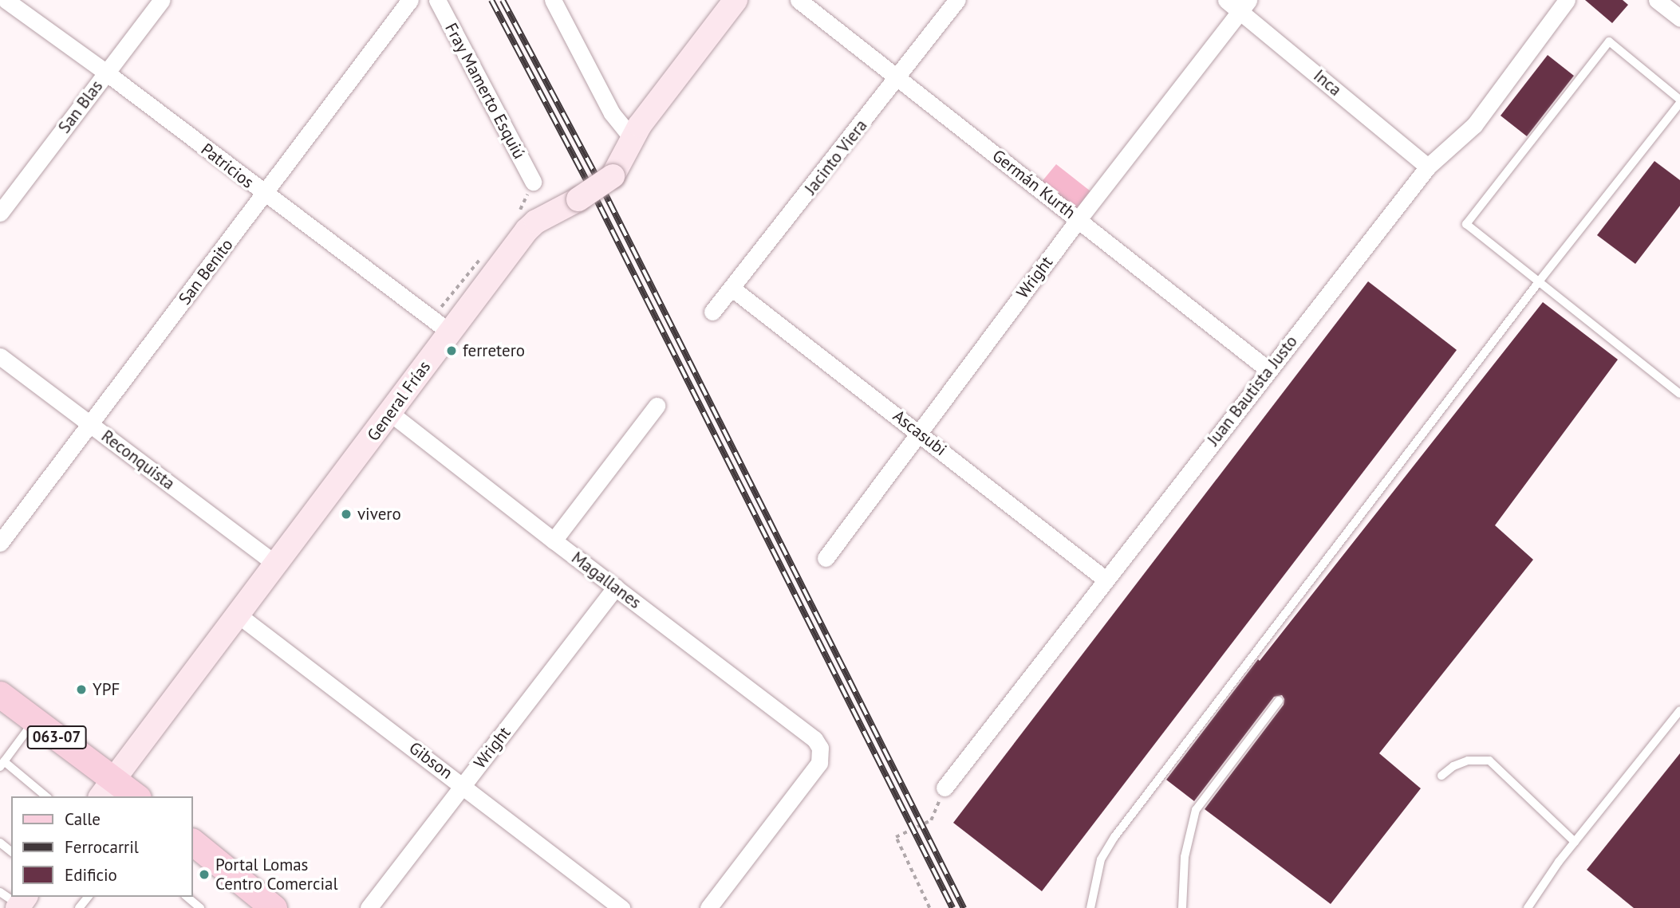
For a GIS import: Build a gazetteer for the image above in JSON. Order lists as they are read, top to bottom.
{
  "streets": {
    "main road": ["General Frías", "063-07"],
    "street": [
      "Inca",
      "Fray Mamerto Esquiú",
      "San Blas",
      "Jacinto Viera",
      "Patricios",
      "Germán Kurth",
      "San Benito",
      "Wright",
      "Juan Bautista Justo",
      "Ascasubi",
      "Reconquista",
      "Magallanes",
      "Gibson"
    ]
  },
  "crossings": [
    ["Inca", "Wright"],
    ["Inca", "Juan Bautista Justo"],
    ["San Blas", "Patricios"],
    ["Jacinto Viera", "Germán Kurth"],
    ["Jacinto Viera", "Ascasubi"],
    ["Patricios", "San Benito"],
    ["Patricios", "General Frías"],
    ["Germán Kurth", "Wright"],
    ["Germán Kurth", "Juan Bautista Justo"],
    ["San Benito", "Reconquista"],
    ["Wright", "Ascasubi"],
    ["Wright", "Magallanes"],
    ["Wright", "Gibson"],
    ["Juan Bautista Justo", "Ascasubi"],
    ["General Frías", "Reconquista"],
    ["General Frías", "Magallanes"],
    ["General Frías", "063-07"],
    ["General Frías", "Gibson"]
  ],
  "places": [
    "ferretero",
    "vivero",
    "YPF",
    "Portal Lomas Centro Comercial"
  ],
  "legend": ["Calle", "Ferrocarril", "Edificio"]
}
